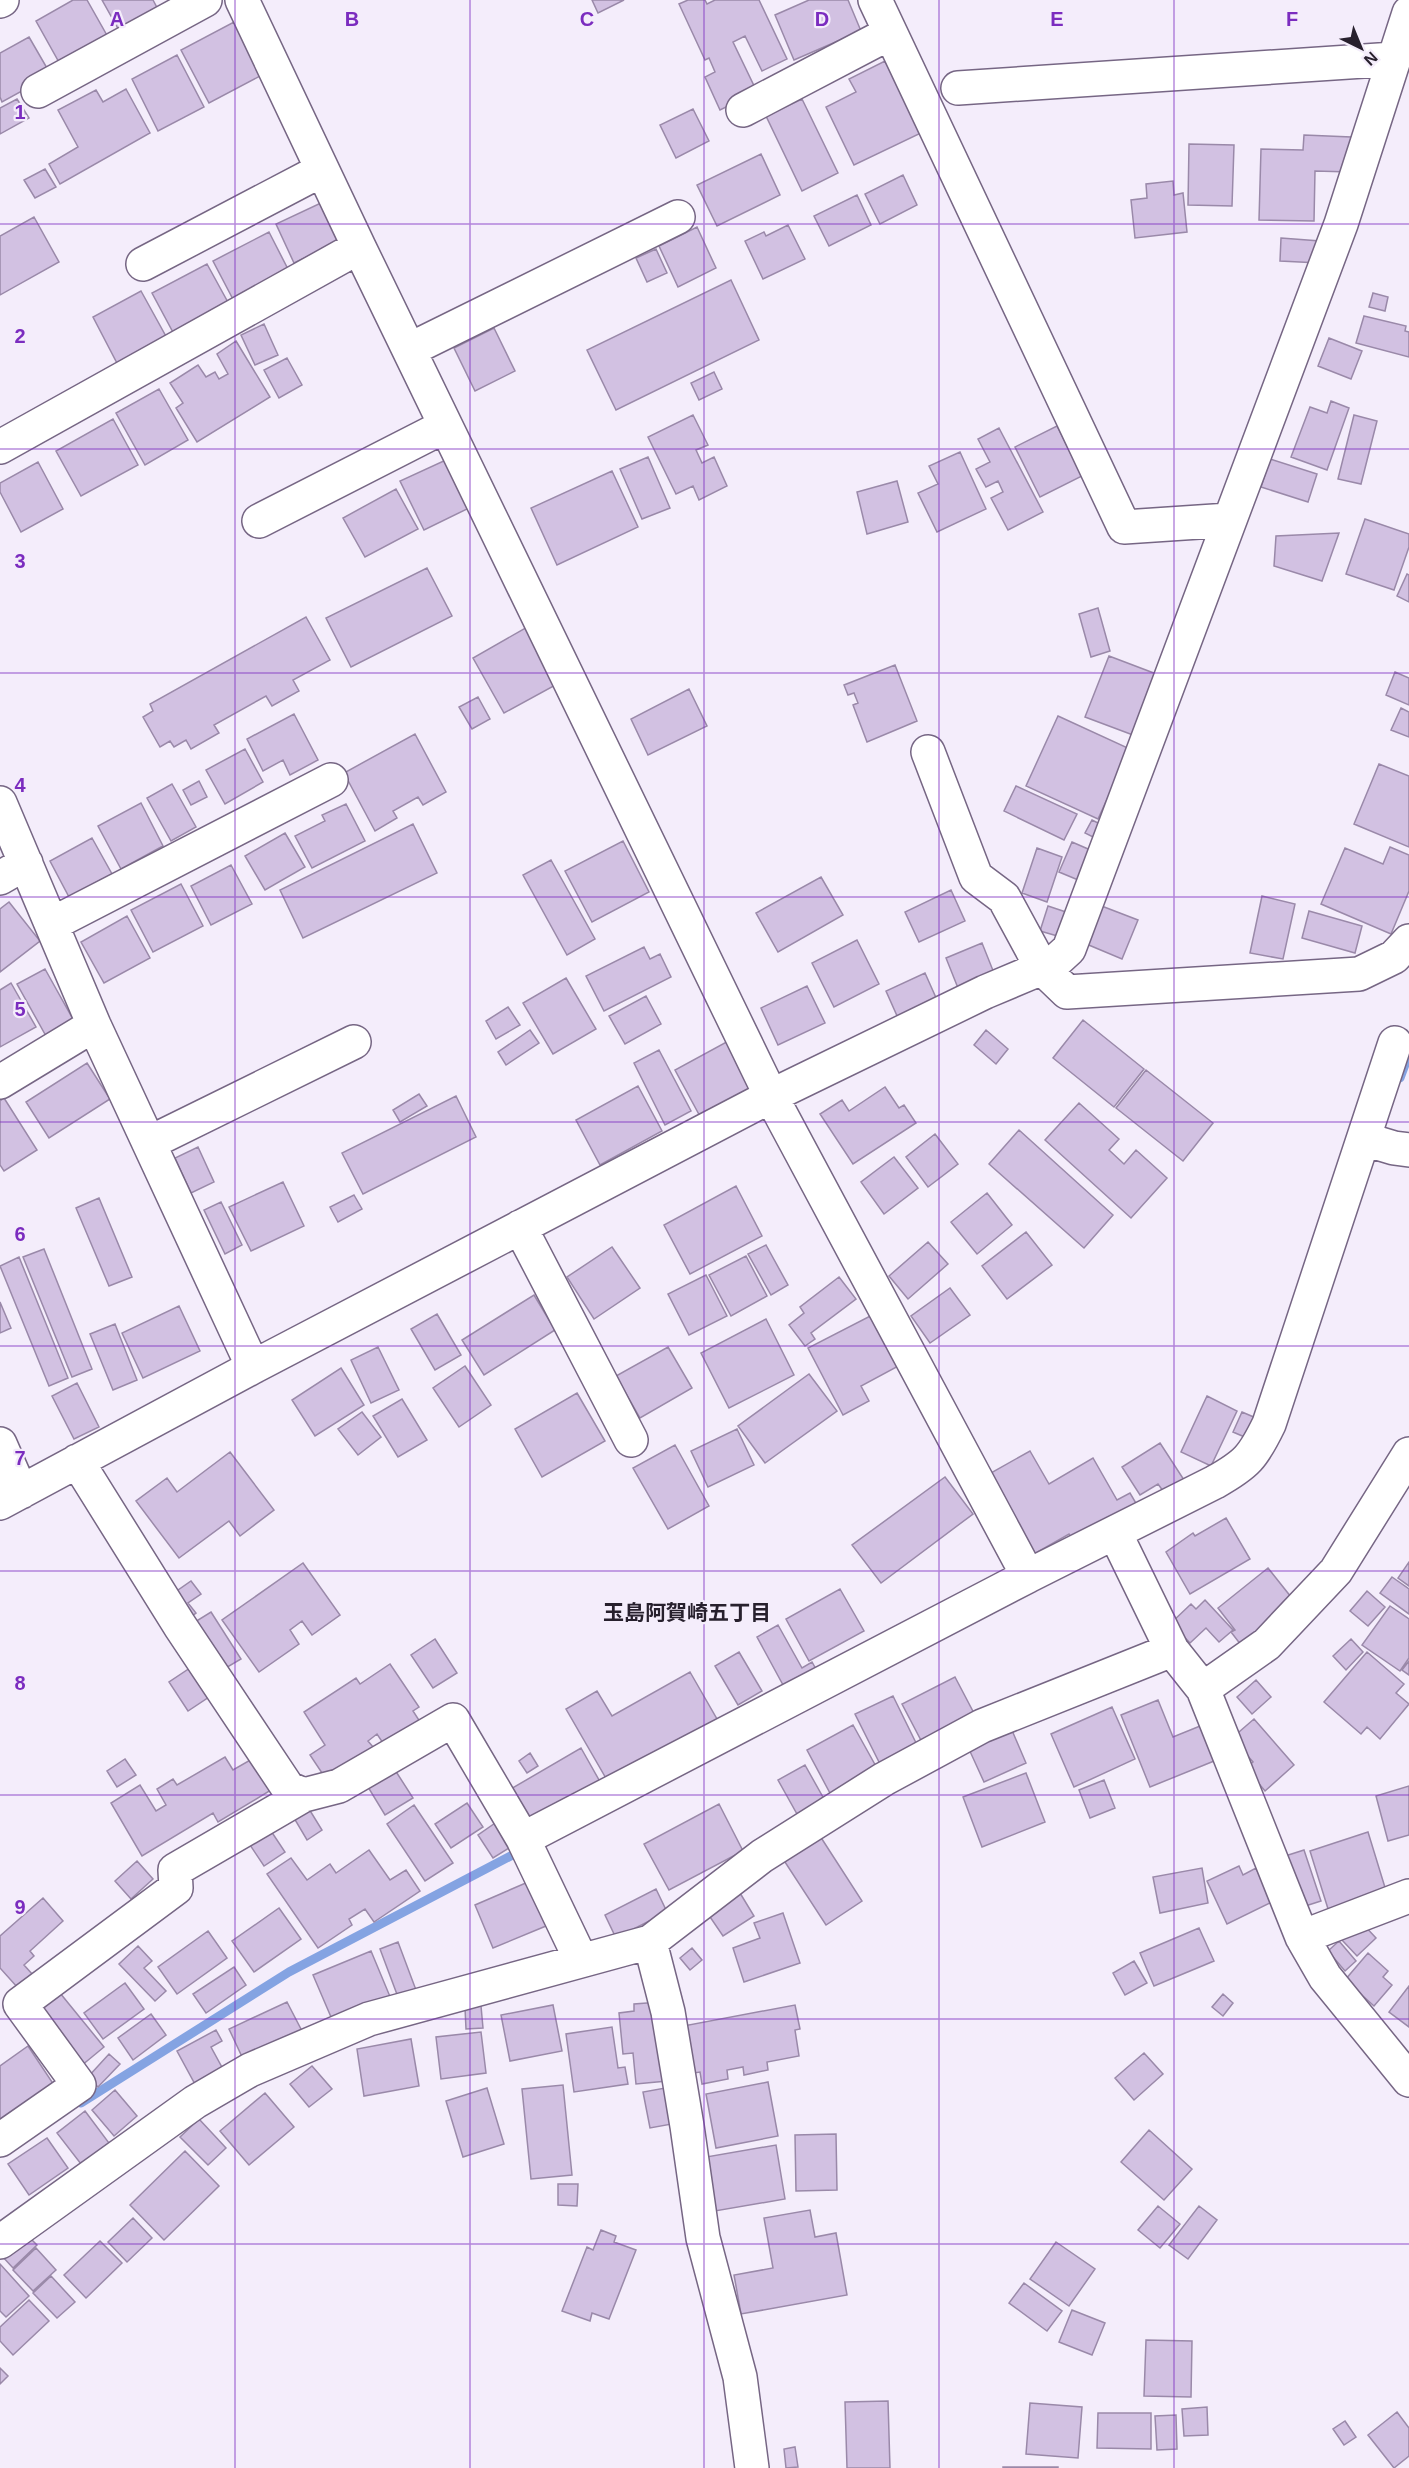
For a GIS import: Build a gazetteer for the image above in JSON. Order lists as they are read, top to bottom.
{
  "districts": ["玉島阿賀崎五丁目"],
  "north": "bottom right",
  "grid": {
    "columns": [
      "A",
      "B",
      "C",
      "D",
      "E",
      "F"
    ],
    "rows": [
      "1",
      "2",
      "3",
      "4",
      "5",
      "6",
      "7",
      "8",
      "9"
    ]
  }
}
